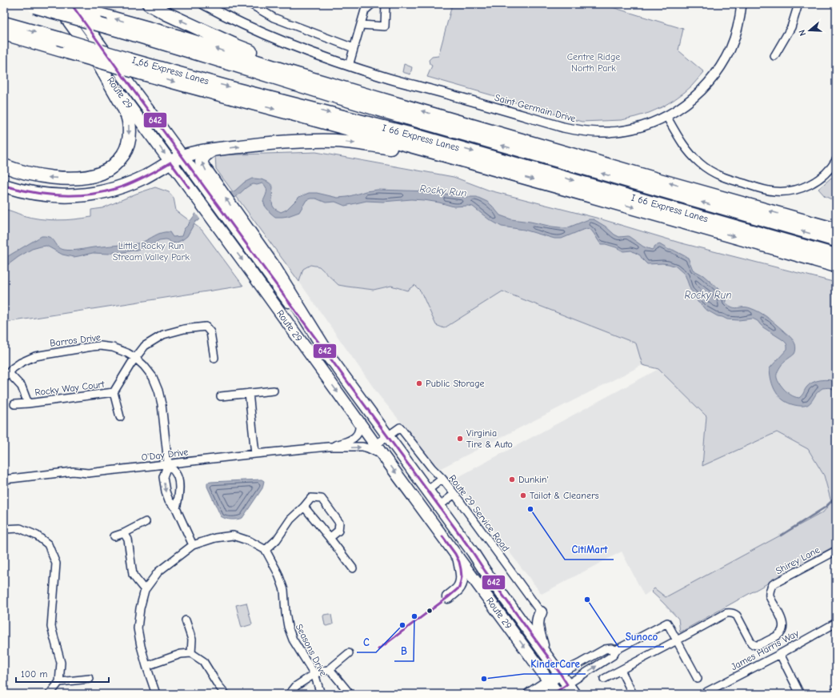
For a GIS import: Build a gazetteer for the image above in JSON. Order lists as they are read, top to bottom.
{
  "streets": {
    "highway": ["I 66 Express Lanes"],
    "main road": ["Route 29"],
    "street": [
      "Saint Germain Drive",
      "Barros Drive",
      "Rocky Way Court",
      "O'Day Drive",
      "Route 29 Service Road",
      "Shirey Lane",
      "Seasons Drive",
      "James Harris Way"
    ]
  },
  "crossings": [
    ["Route 29", "O'Day Drive"],
    ["Route 29", "Route 29 Service Road"],
    ["Barros Drive", "Rocky Way Court"],
    ["Barros Drive", "O'Day Drive"]
  ],
  "water": ["Rocky Run"],
  "parks": ["Centre Ridge North Park", "Little Rocky Run Stream Valley Park"],
  "places": [
    "Public Storage",
    "Virginia Tire & Auto",
    "Dunkin'",
    "Tailot & Cleaners",
    "CitiMart",
    "Sunoco",
    "B",
    "C",
    "KinderCare"
  ],
  "lines": ["transit line 642"],
  "scale_bar": "100 m",
  "north": "left"
}
